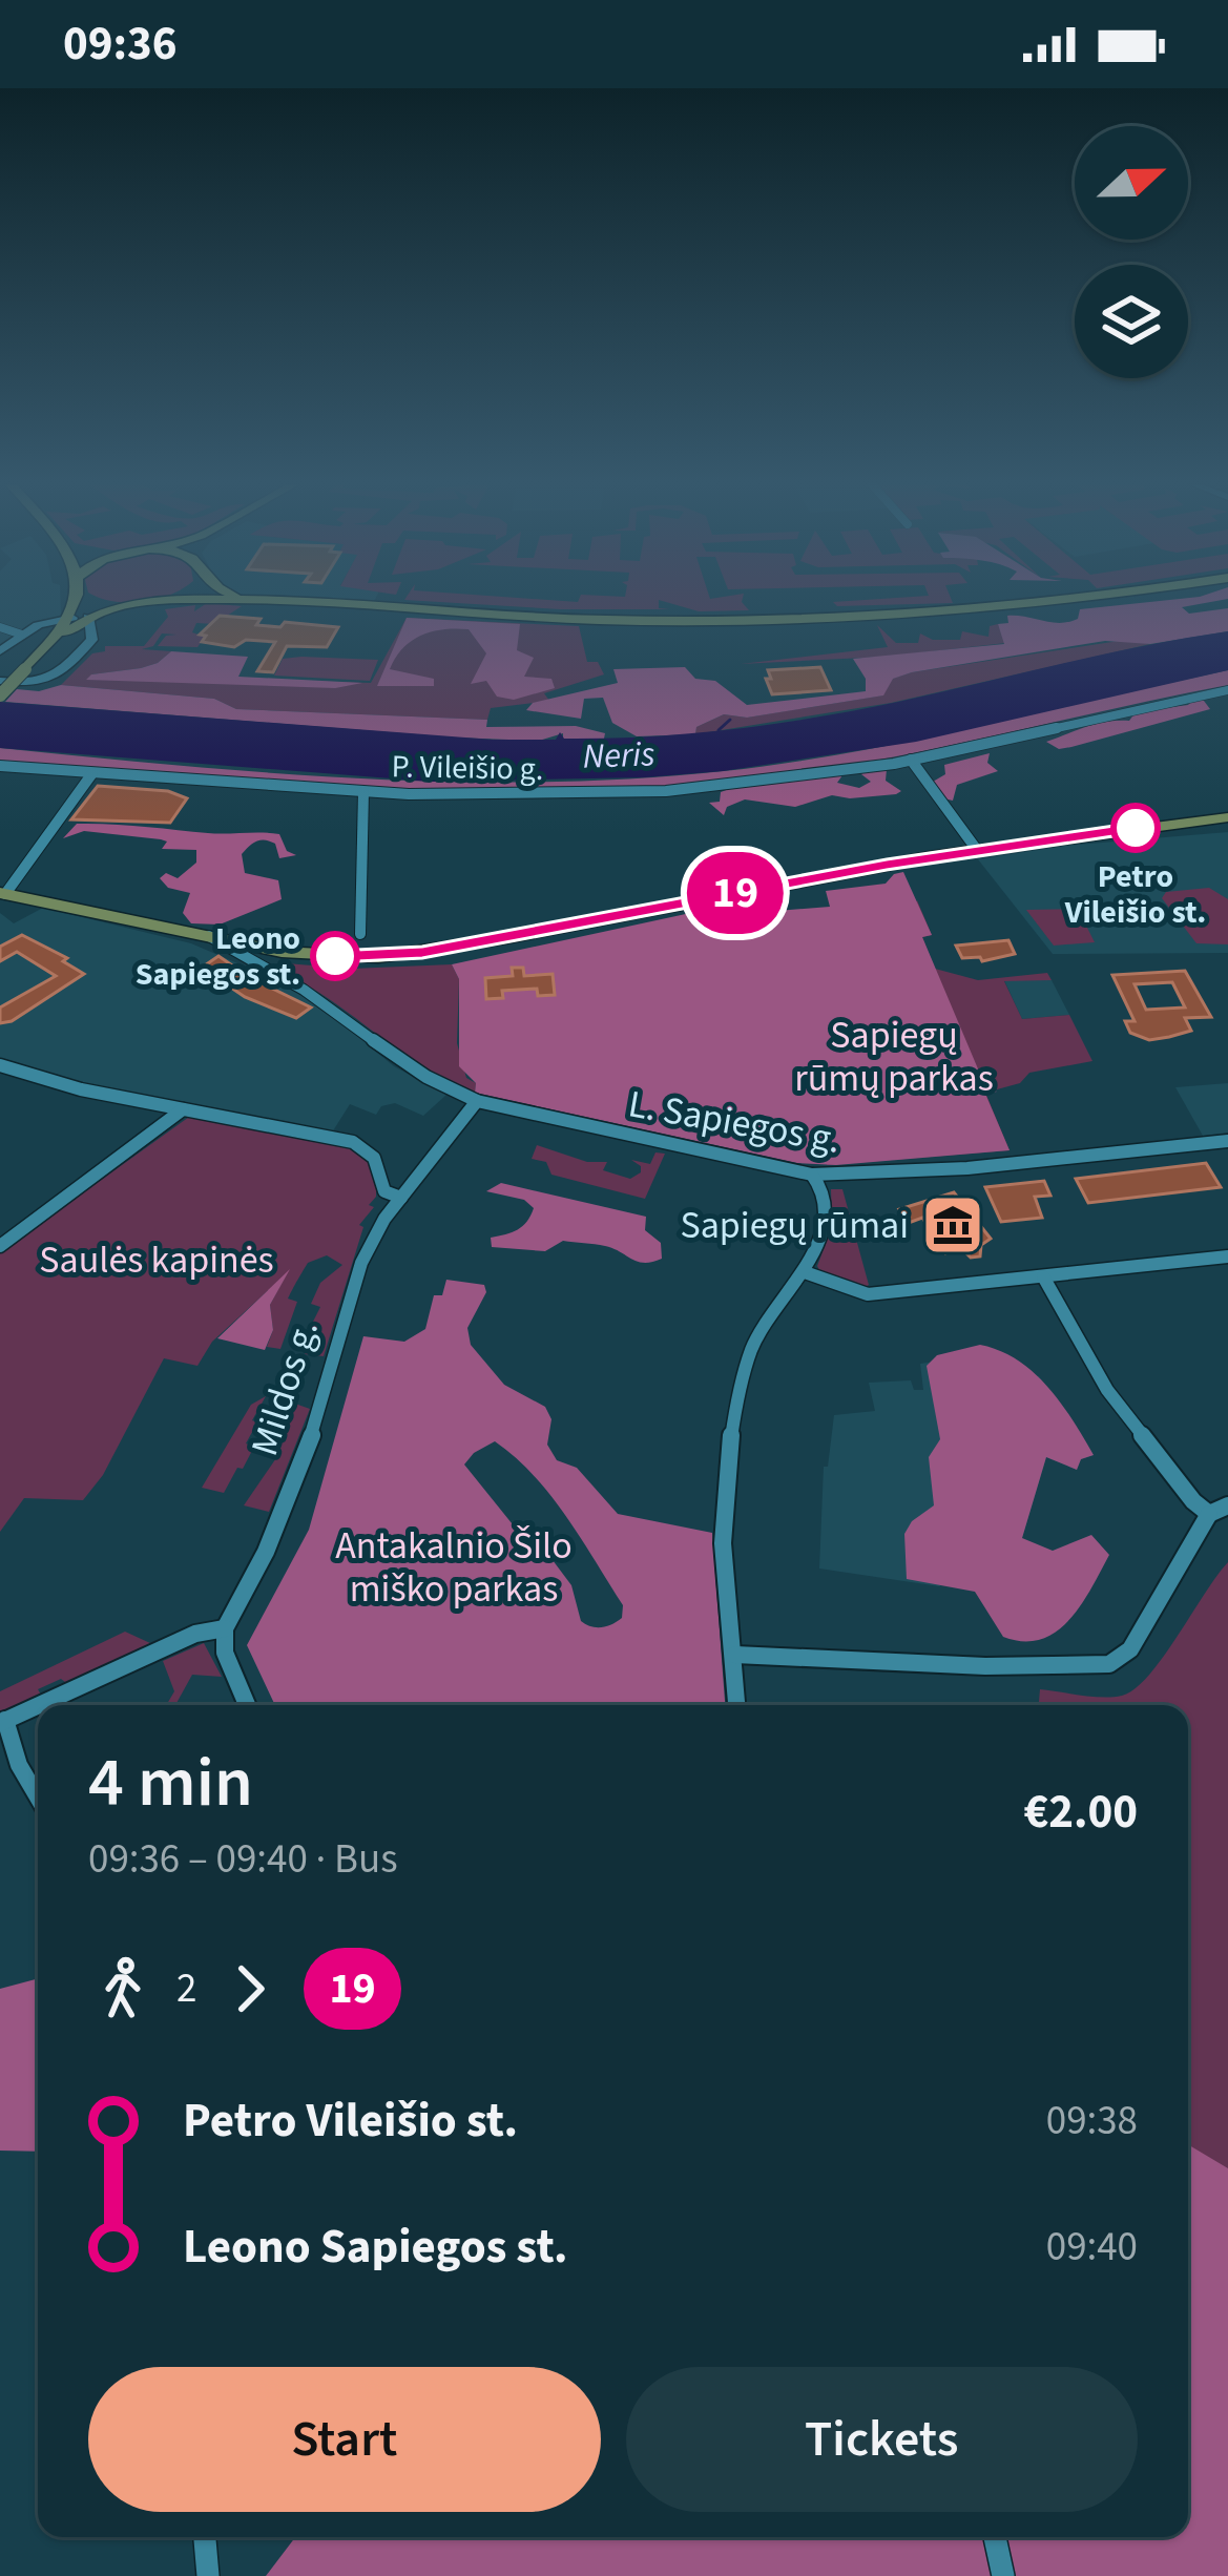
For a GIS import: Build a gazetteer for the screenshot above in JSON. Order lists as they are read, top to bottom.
{
  "streets": {
    "street": ["P. Vileišio g.", "L. Sapiegos g.", "Mildos g."]
  },
  "crossings": [
    ["L. Sapiegos g.", "Mildos g."]
  ],
  "water": ["Neris"],
  "parks": ["Sapiegų rūmų parkas", "Saulės kapinės", "Antakalnio Šilo miško parkas"],
  "places": {
    "other": ["Petro Vileišio st.", "Leono Sapiegos st."],
    "museum": ["Sapiegų rūmai"]
  },
  "lines": ["bus line 19"],
  "north": "right",
  "page": {
    "status": "09:36",
    "on_map": "19",
    "heading": ["4 min", "09:36 – 09:40 · Bus", "€2.00"],
    "legs": ["2", "19"],
    "list": [
      {
        "name": "Petro Vileišio st.",
        "value": "09:38"
      },
      {
        "name": "Leono Sapiegos st.",
        "value": "09:40"
      }
    ],
    "buttons": ["Start", "Tickets"]
  }
}
